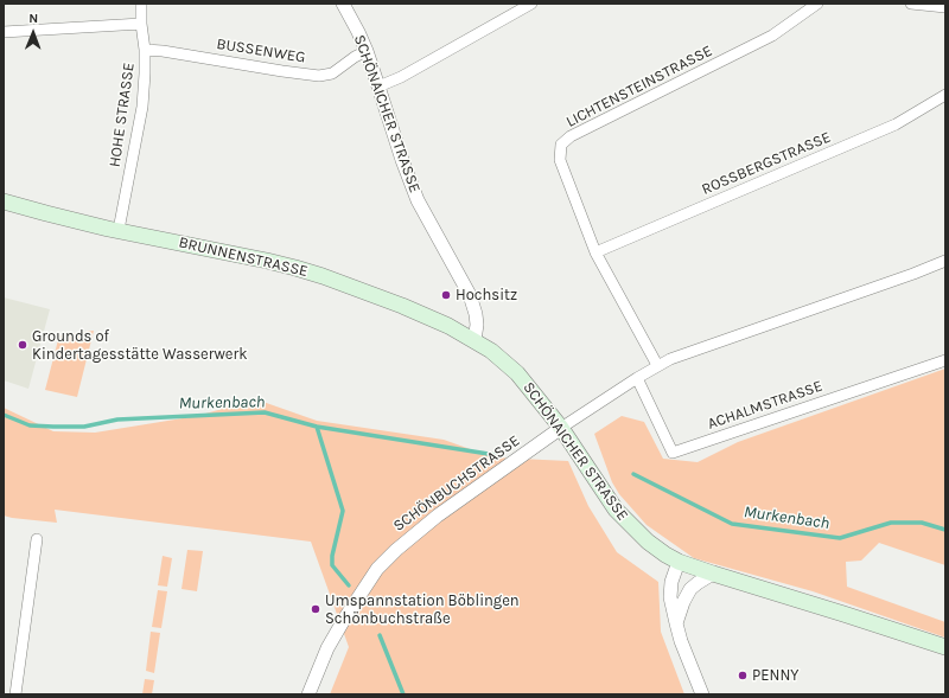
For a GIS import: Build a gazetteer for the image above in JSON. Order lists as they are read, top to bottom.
{
  "streets": {
    "main road": ["SCHÖNAICHER STRASSE", "BRUNNENSTRASSE"],
    "street": [
      "BUSSENWEG",
      "LICHTENSTEINSTRASSE",
      "HOHE STRASSE",
      "ROSSBERGSTRASSE",
      "ACHALMSTRASSE",
      "SCHÖNBUCHSTRASSE"
    ]
  },
  "crossings": [
    ["BUSSENWEG", "SCHÖNAICHER STRASSE"],
    ["BUSSENWEG", "HOHE STRASSE"],
    ["LICHTENSTEINSTRASSE", "ROSSBERGSTRASSE"],
    ["SCHÖNAICHER STRASSE", "BRUNNENSTRASSE"],
    ["SCHÖNAICHER STRASSE", "SCHÖNBUCHSTRASSE"],
    ["HOHE STRASSE", "BRUNNENSTRASSE"]
  ],
  "water": ["Murkenbach"],
  "places": [
    "Hochsitz",
    "Grounds of Kindertagesstätte Wasserwerk",
    "Umspannstation Böblingen Schönbuchstraße",
    "PENNY"
  ],
  "north": "top"
}
